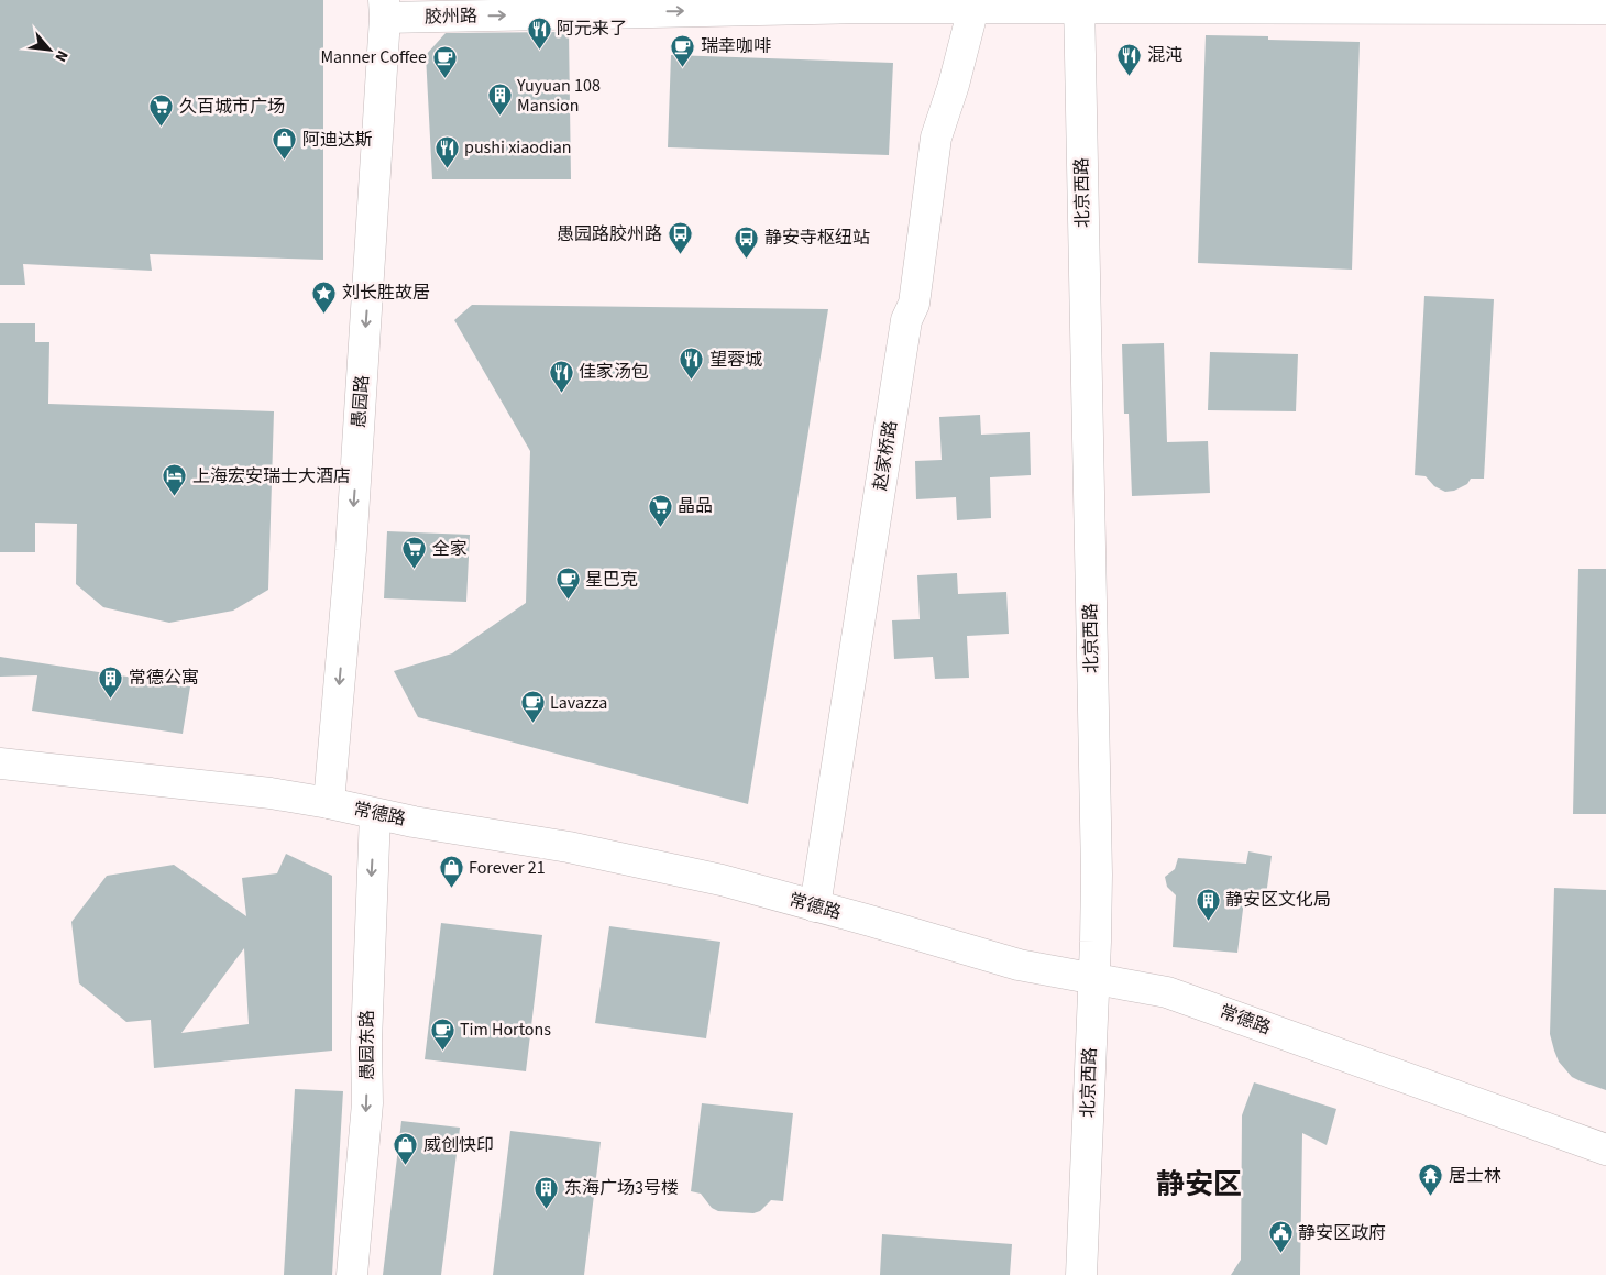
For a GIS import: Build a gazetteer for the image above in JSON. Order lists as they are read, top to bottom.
{
  "streets": {
    "street": [
      "胶州路",
      "北京西路",
      "愚园路",
      "赵家桥路",
      "常德路",
      "愚园东路"
    ]
  },
  "crossings": [
    ["胶州路", "北京西路"],
    ["胶州路", "愚园路"],
    ["胶州路", "赵家桥路"],
    ["北京西路", "常德路"],
    ["愚园路", "常德路"],
    ["赵家桥路", "常德路"],
    ["常德路", "愚园东路"]
  ],
  "one_way": ["胶州路", "愚园路", "愚园东路"],
  "districts": ["静安区"],
  "places": {
    "restaurant": [
      "阿元来了",
      "混沌",
      "pushi xiaodian",
      "望蓉城",
      "佳家汤包"
    ],
    "cafe": [
      "瑞幸咖啡",
      "Manner Coffee",
      "星巴克",
      "Lavazza",
      "Tim Hortons"
    ],
    "building": [
      "Yuyuan 108 Mansion",
      "常德公寓",
      "静安区文化局",
      "东海广场3号楼"
    ],
    "supermarket": ["久百城市广场", "晶品", "全家"],
    "shop": ["阿迪达斯", "Forever 21", "威创快印"],
    "bus stop": ["愚园路胶州路", "静安寺枢纽站"],
    "place": ["刘长胜故居"],
    "hotel": ["上海宏安瑞士大酒店"],
    "temple": ["居士林"],
    "public building": ["静安区政府"]
  },
  "north": "bottom right"
}
